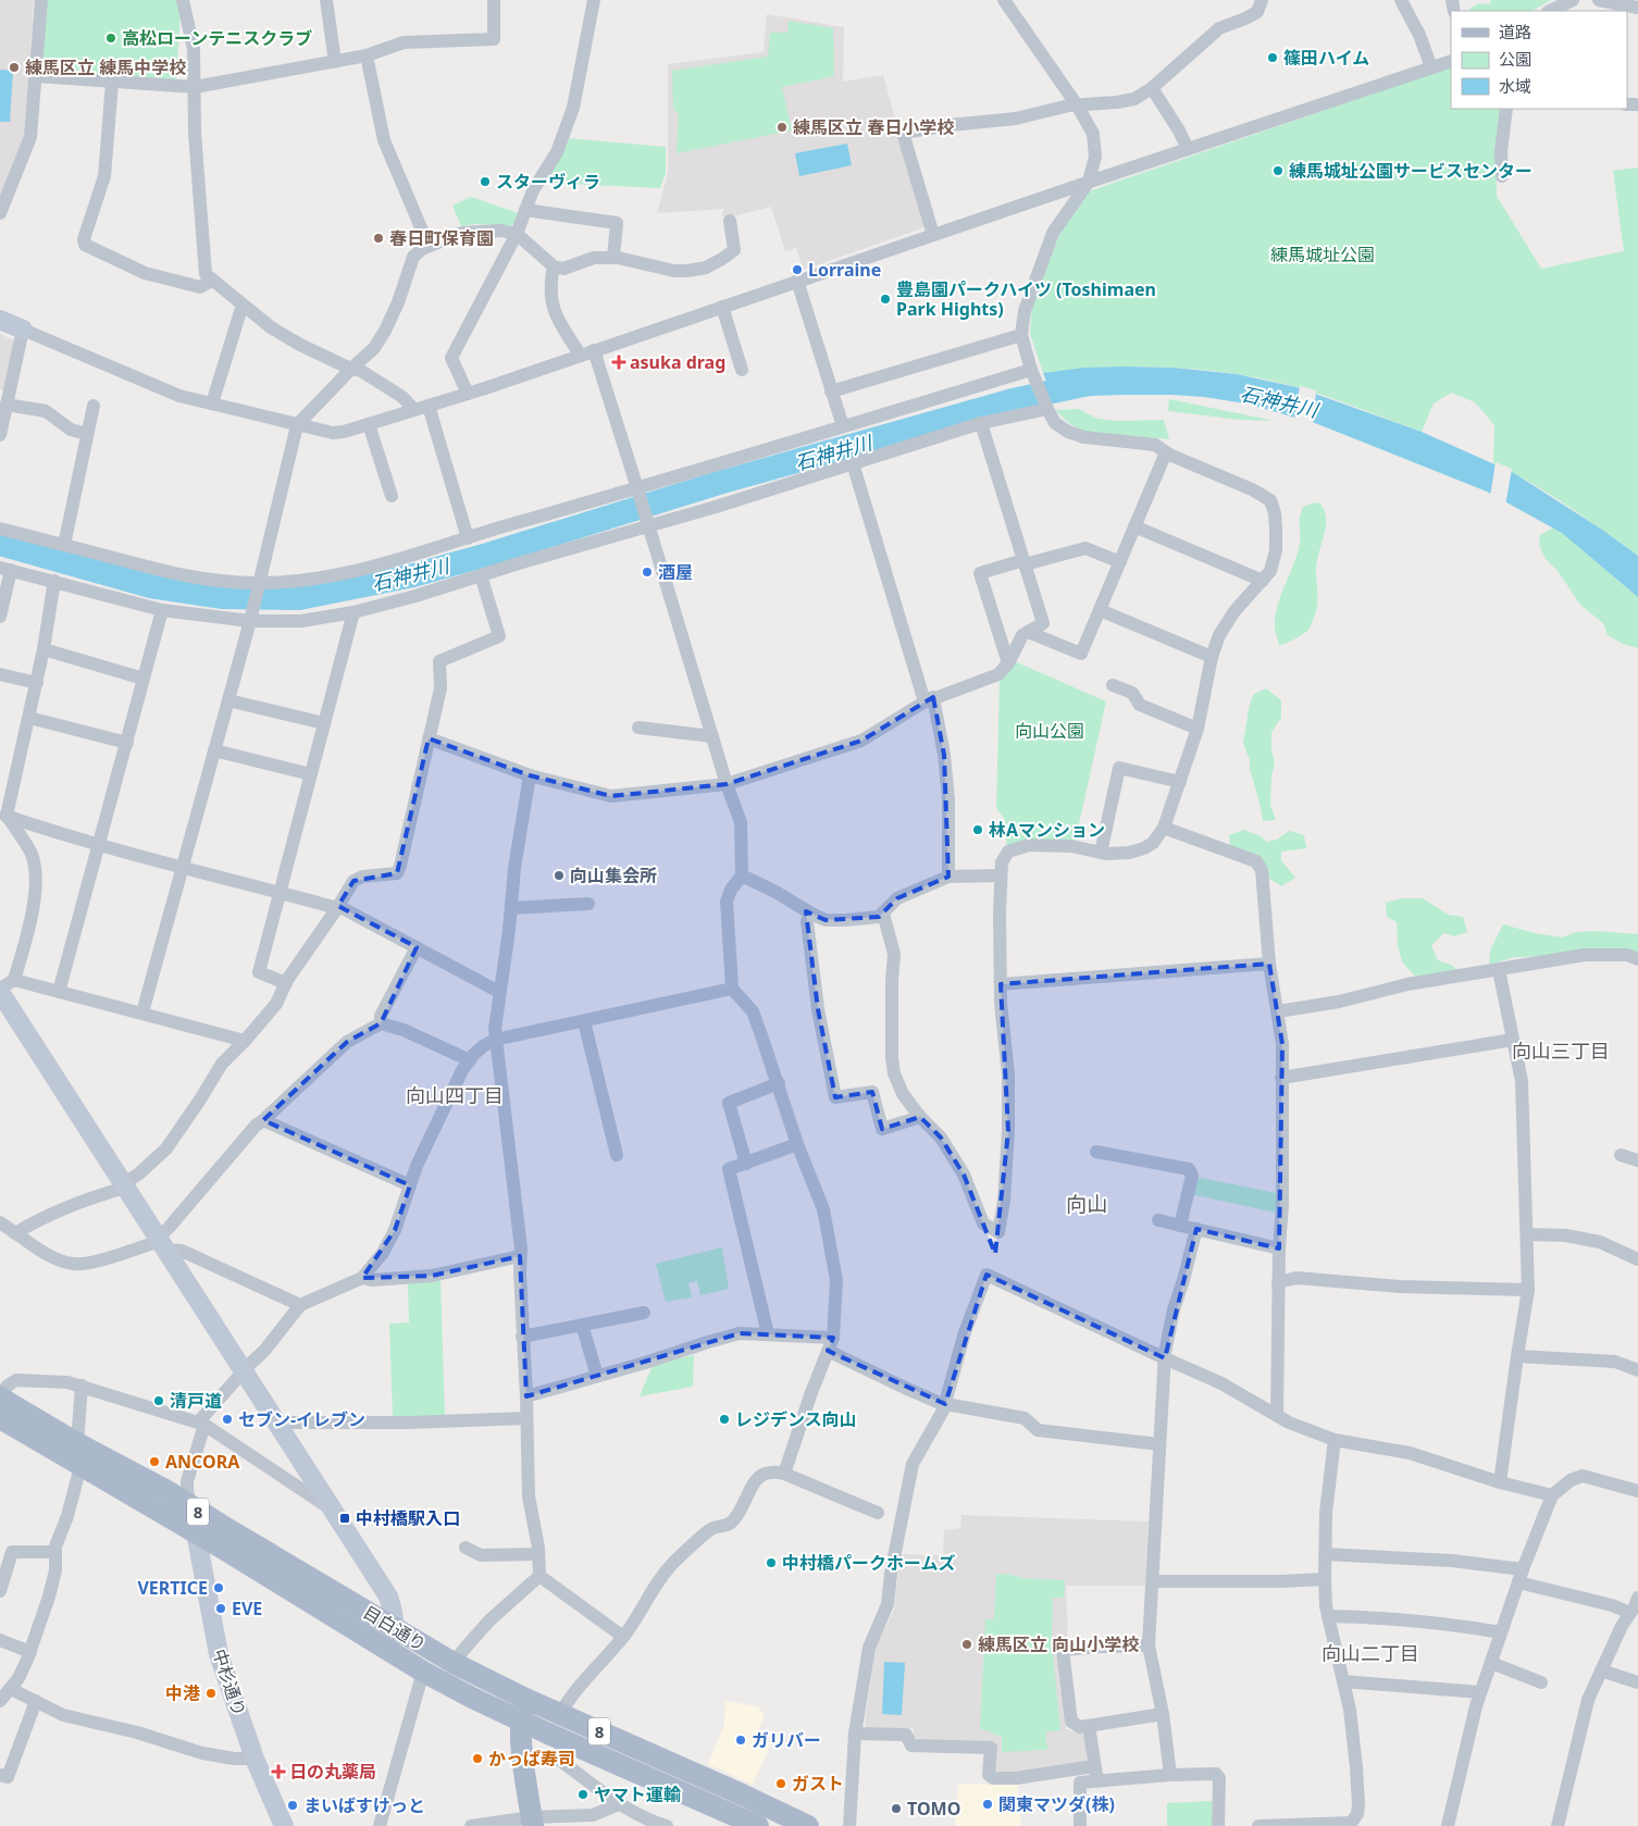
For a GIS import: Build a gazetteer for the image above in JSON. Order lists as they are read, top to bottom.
{
  "streets": {
    "main road": ["8", "目白通り"],
    "street": ["中杉通り"]
  },
  "crossings": [
    ["目白通り", "中杉通り"]
  ],
  "districts": [
    "向山三丁目",
    "向山四丁目",
    "向山",
    "向山二丁目"
  ],
  "water": ["石神井川"],
  "parks": ["練馬城址公園", "向山公園"],
  "places": {
    "other": [
      "高松ローンテニスクラブ",
      "篠田ハイム",
      "練馬区立 練馬中学校",
      "練馬区立 春日小学校",
      "練馬城址公園サービスセンター",
      "スターヴィラ",
      "春日町保育園",
      "Lorraine",
      "豊島園パークハイツ (Toshimaen Park Hights)",
      "酒屋",
      "林Aマンション",
      "向山集会所",
      "清戸道",
      "セブン-イレブン",
      "レジデンス向山",
      "ANCORA",
      "中村橋パークホームズ",
      "VERTICE",
      "EVE",
      "練馬区立 向山小学校",
      "中港",
      "ガリバー",
      "かっぱ寿司",
      "ガスト",
      "ヤマト運輸",
      "関東マツダ(株)",
      "まいばすけっと",
      "TOMO"
    ],
    "health": ["asuka drag", "日の丸薬局"],
    "transit": ["中村橋駅入口"]
  },
  "legend": ["道路", "公園", "水域"]
}
